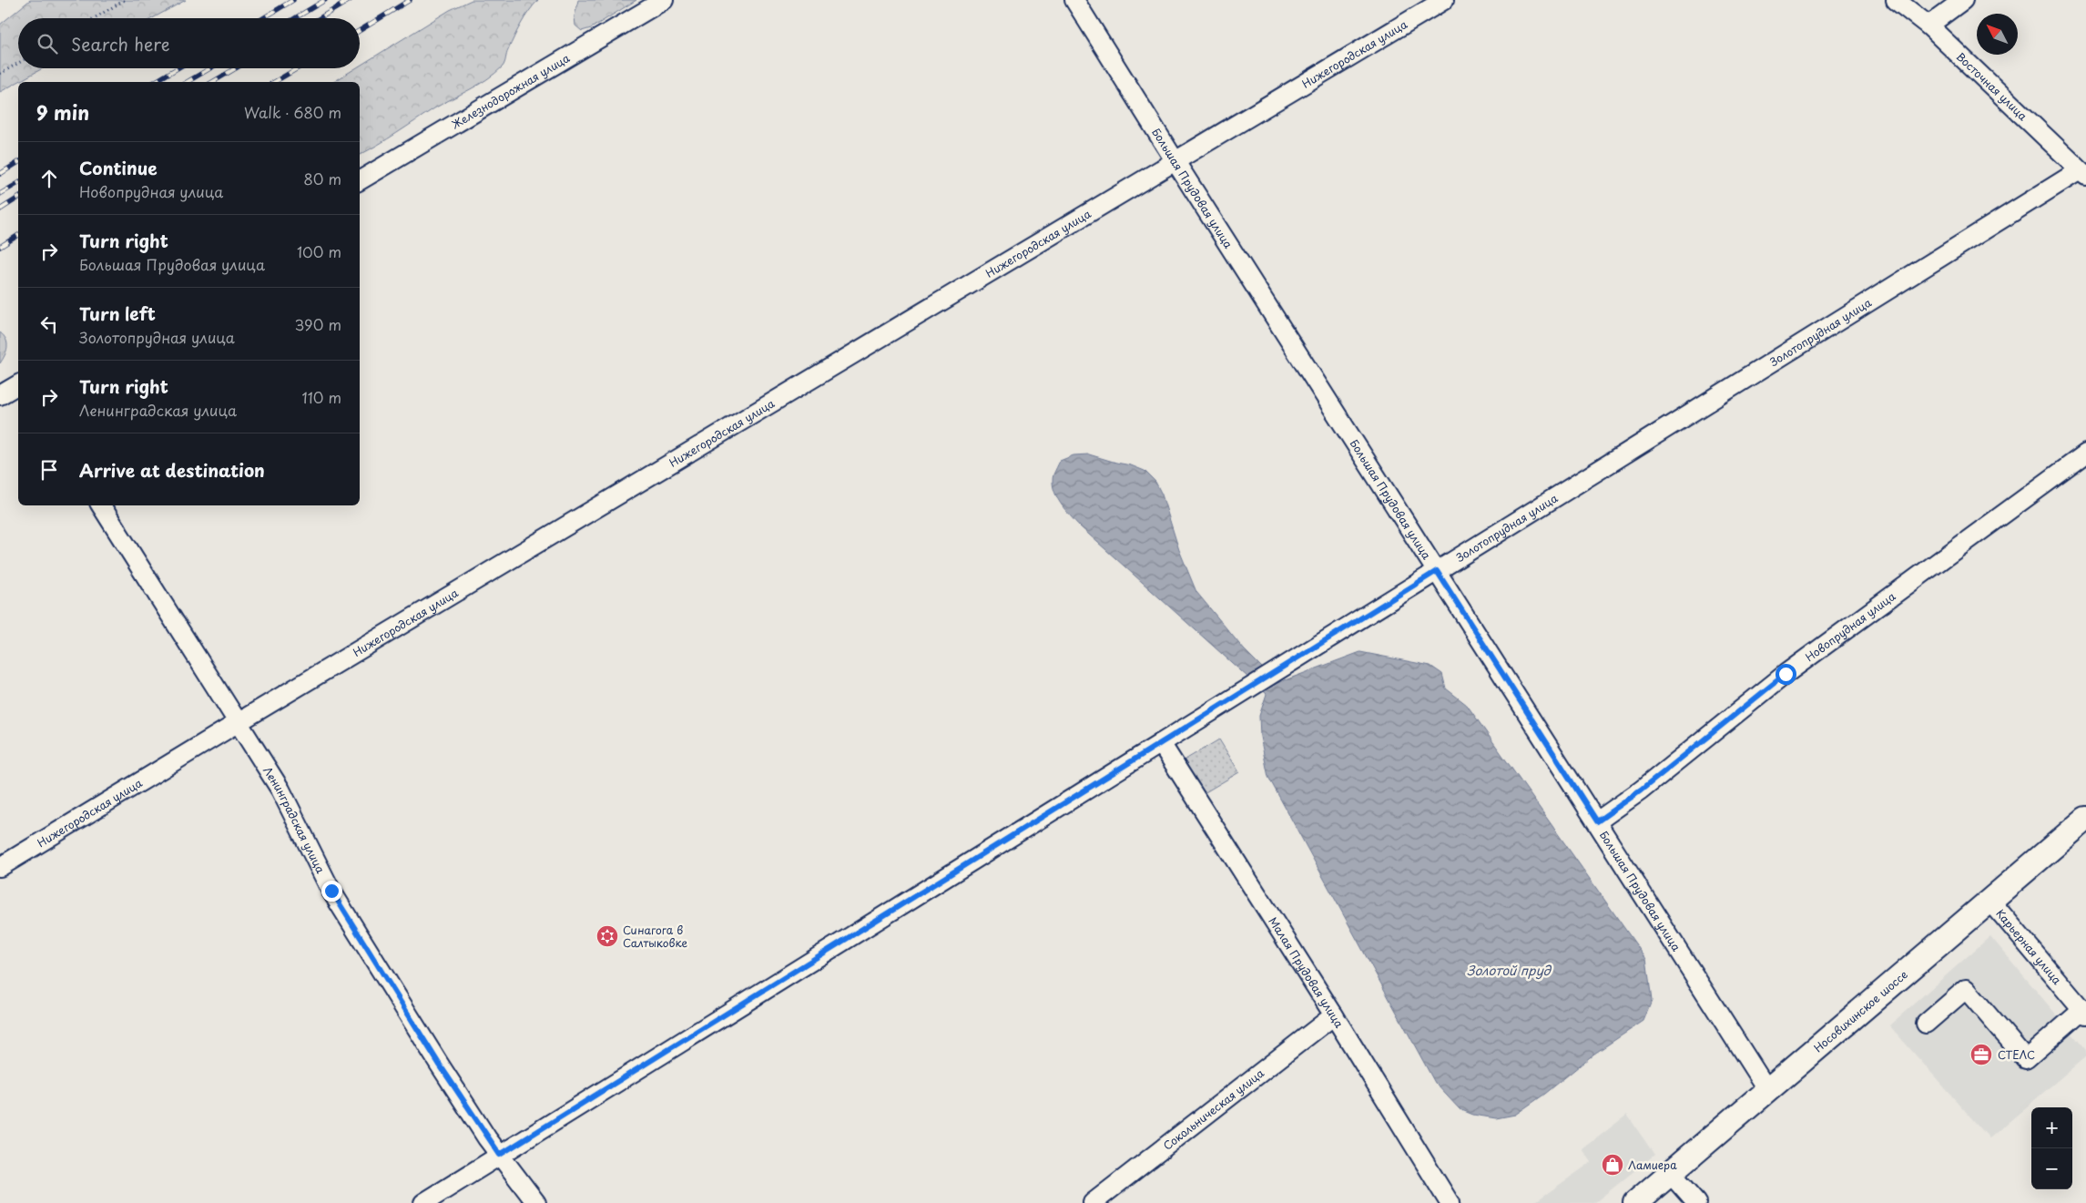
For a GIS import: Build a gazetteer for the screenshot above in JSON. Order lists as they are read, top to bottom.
{
  "streets": {
    "main road": ["Носовихинское шоссе"],
    "street": [
      "Нижегородская улица",
      "Восточная улица",
      "Железнодорожная улица",
      "Большая Прудовая улица",
      "Золотопрудная улица",
      "Новопрудная улица",
      "Ленинградская улица",
      "Карьерная улица",
      "Малая Прудовая улица",
      "Сокольническая улица"
    ]
  },
  "crossings": [
    ["Нижегородская улица", "Большая Прудовая улица"],
    ["Нижегородская улица", "Ленинградская улица"],
    ["Восточная улица", "Золотопрудная улица"],
    ["Большая Прудовая улица", "Золотопрудная улица"],
    ["Большая Прудовая улица", "Новопрудная улица"],
    ["Большая Прудовая улица", "Носовихинское шоссе"],
    ["Золотопрудная улица", "Ленинградская улица"],
    ["Золотопрудная улица", "Малая Прудовая улица"],
    ["Карьерная улица", "Носовихинское шоссе"],
    ["Малая Прудовая улица", "Сокольническая улица"]
  ],
  "water": ["Золотой пруд"],
  "places": {
    "synagogue": ["Синагога в Салтыковке"],
    "office": ["СТЕЛС"],
    "shop": ["Ламиера"]
  },
  "north": "top left",
  "page": {
    "search": "Search here",
    "heading": ["9 min", "Walk · 680 m"],
    "list": [
      ["Continue", "Новопрудная улица", "80 m"],
      ["Turn right", "Большая Прудовая улица", "100 m"],
      ["Turn left", "Золотопрудная улица", "390 m"],
      ["Turn right", "Ленинградская улица", "110 m"],
      "Arrive at destination"
    ],
    "map_buttons": ["+", "−"]
  }
}
